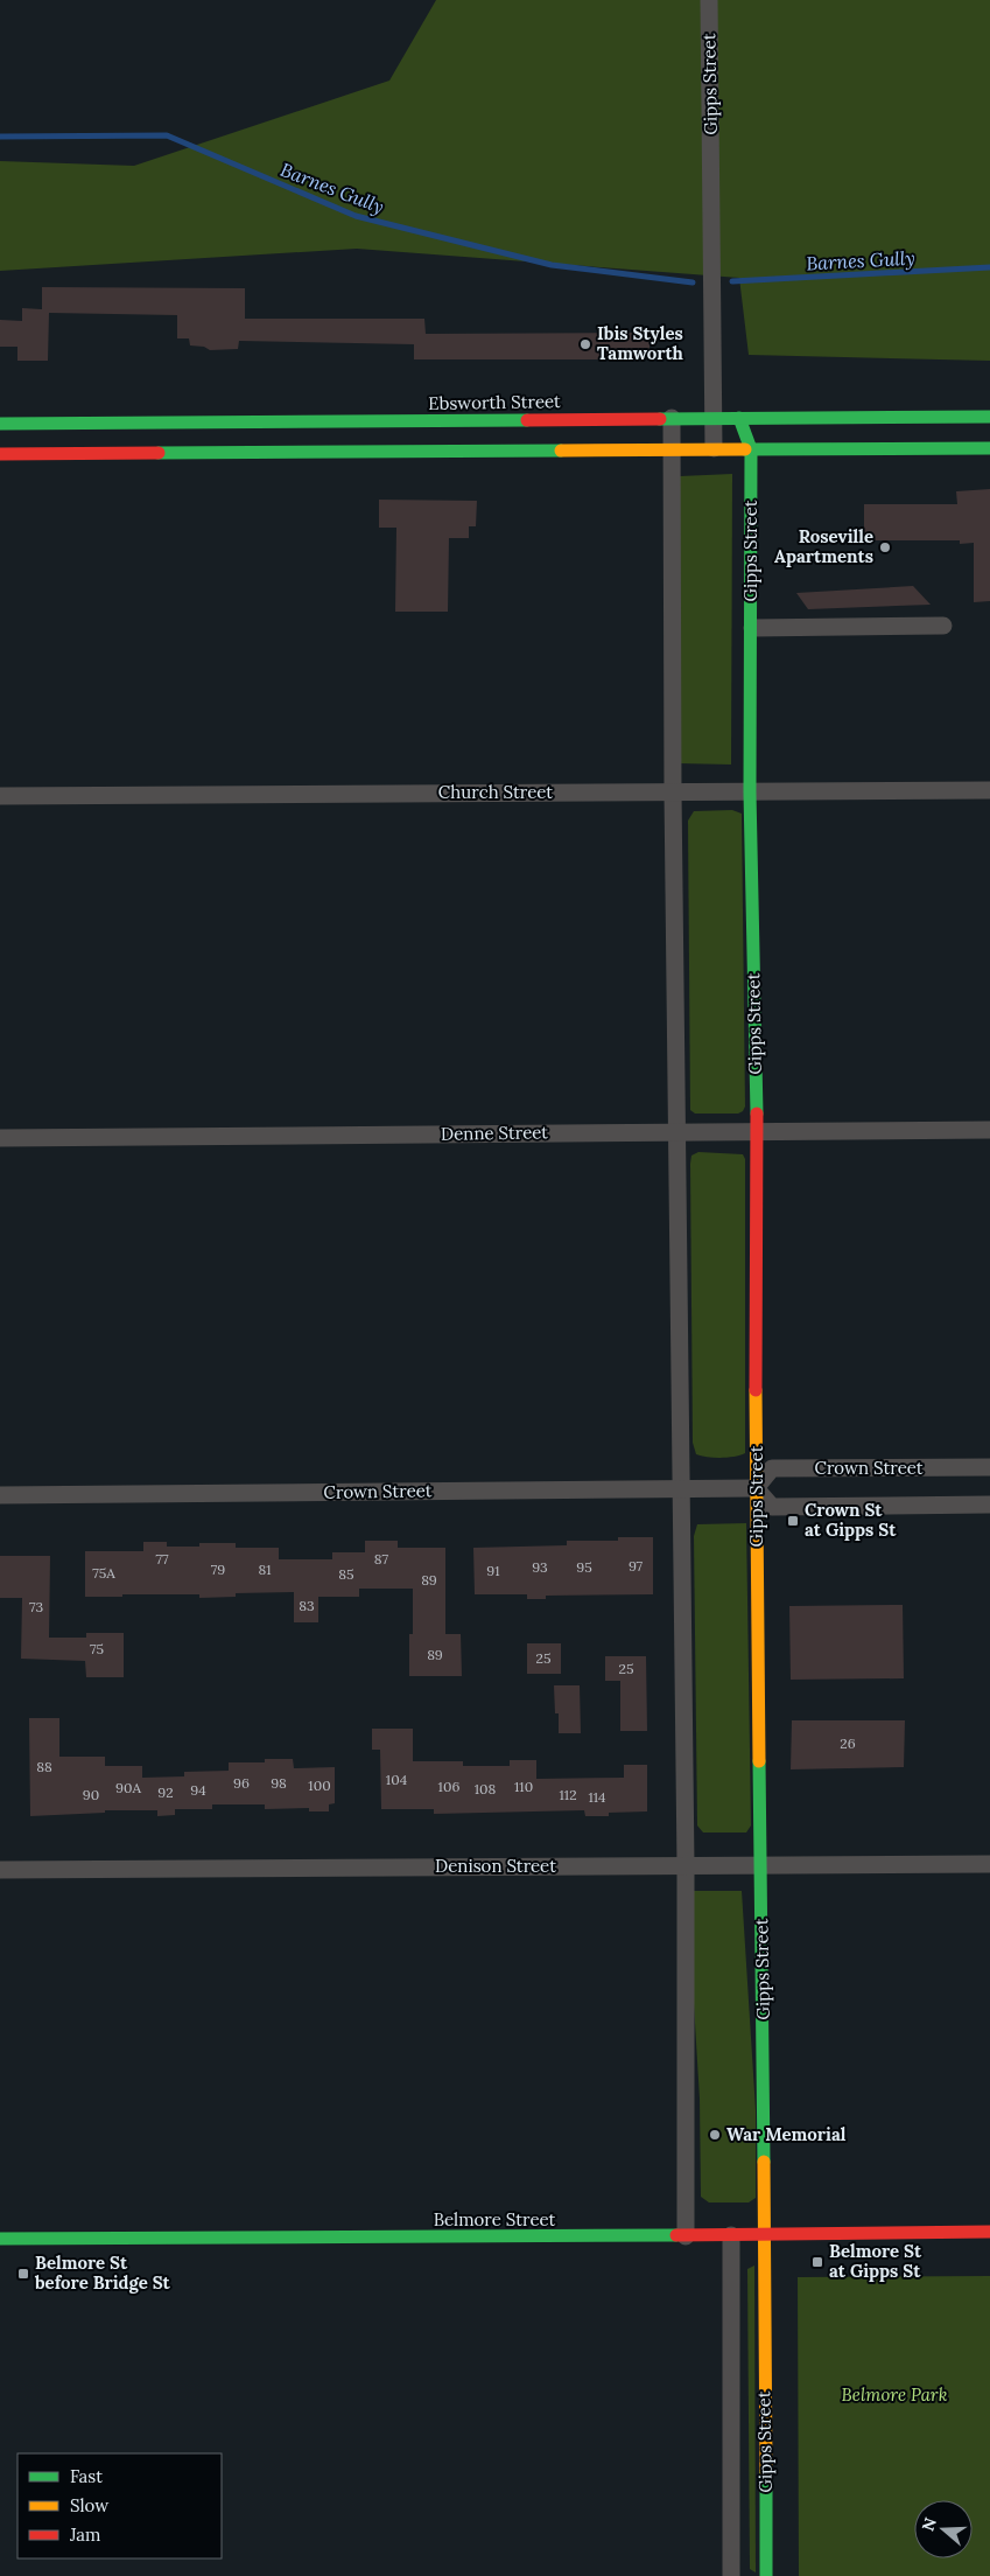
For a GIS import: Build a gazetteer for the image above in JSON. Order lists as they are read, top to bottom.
{
  "streets": {
    "street": [
      "Gipps Street",
      "Ebsworth Street",
      "Church Street",
      "Denne Street",
      "Crown Street",
      "Denison Street",
      "Belmore Street"
    ]
  },
  "crossings": [
    ["Gipps Street", "Ebsworth Street"],
    ["Gipps Street", "Church Street"],
    ["Gipps Street", "Denne Street"],
    ["Gipps Street", "Crown Street"],
    ["Gipps Street", "Denison Street"],
    ["Gipps Street", "Belmore Street"]
  ],
  "water": ["Barnes Gully"],
  "parks": ["Belmore Park"],
  "places": {
    "other": ["Ibis Styles Tamworth", "Roseville Apartments", "War Memorial"],
    "transit": ["Crown St at Gipps St", "Belmore St at Gipps St", "Belmore St before Bridge St"]
  },
  "house_numbers": [
    "77",
    "87",
    "97",
    "93",
    "95",
    "79",
    "81",
    "91",
    "75A",
    "85",
    "89",
    "83",
    "73",
    "75",
    "89",
    "25",
    "25",
    "26",
    "88",
    "104",
    "96",
    "98",
    "100",
    "106",
    "110",
    "90A",
    "108",
    "94",
    "92",
    "90",
    "112",
    "114"
  ],
  "legend": ["Fast", "Slow", "Jam"],
  "north": "left"
}
